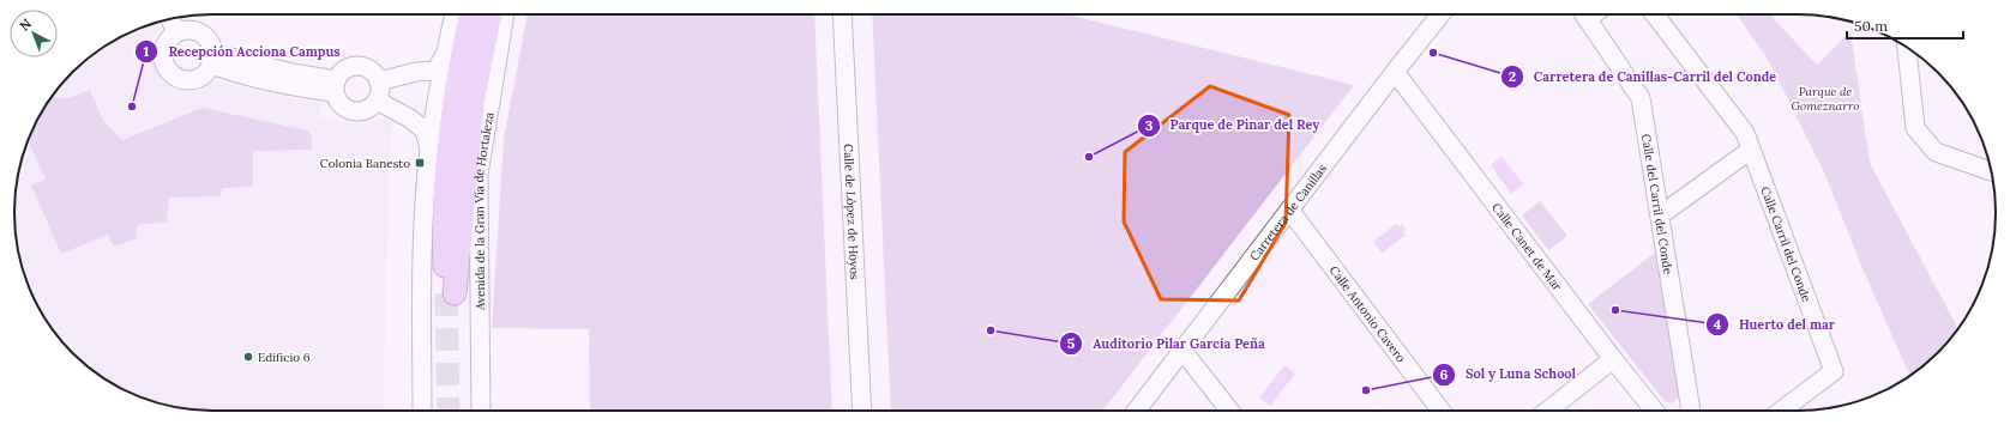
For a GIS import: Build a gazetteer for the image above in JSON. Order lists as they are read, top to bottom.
{
  "streets": {
    "main road": ["Avenida de la Gran Vía de Hortaleza"],
    "street": [
      "Calle del Carril del Conde",
      "Calle de López de Hoyos",
      "Carretera de Canillas",
      "Calle Carril del Conde",
      "Calle Canet de Mar",
      "Calle Antonio Cavero"
    ]
  },
  "crossings": [
    ["Carretera de Canillas", "Calle Canet de Mar"],
    ["Carretera de Canillas", "Calle Antonio Cavero"]
  ],
  "parks": ["Parque de Gomeznarro"],
  "places": {
    "other": [
      "Carretera de Canillas-Carril del Conde",
      "Recepción Acciona Campus",
      "Parque de Pinar del Rey",
      "Huerto del mar",
      "Auditorio Pilar García Peña",
      "Edificio 6",
      "Sol y Luna School"
    ],
    "transit": ["Colonia Banesto"]
  },
  "scale_bar": "50 m",
  "north": "top left"
}
